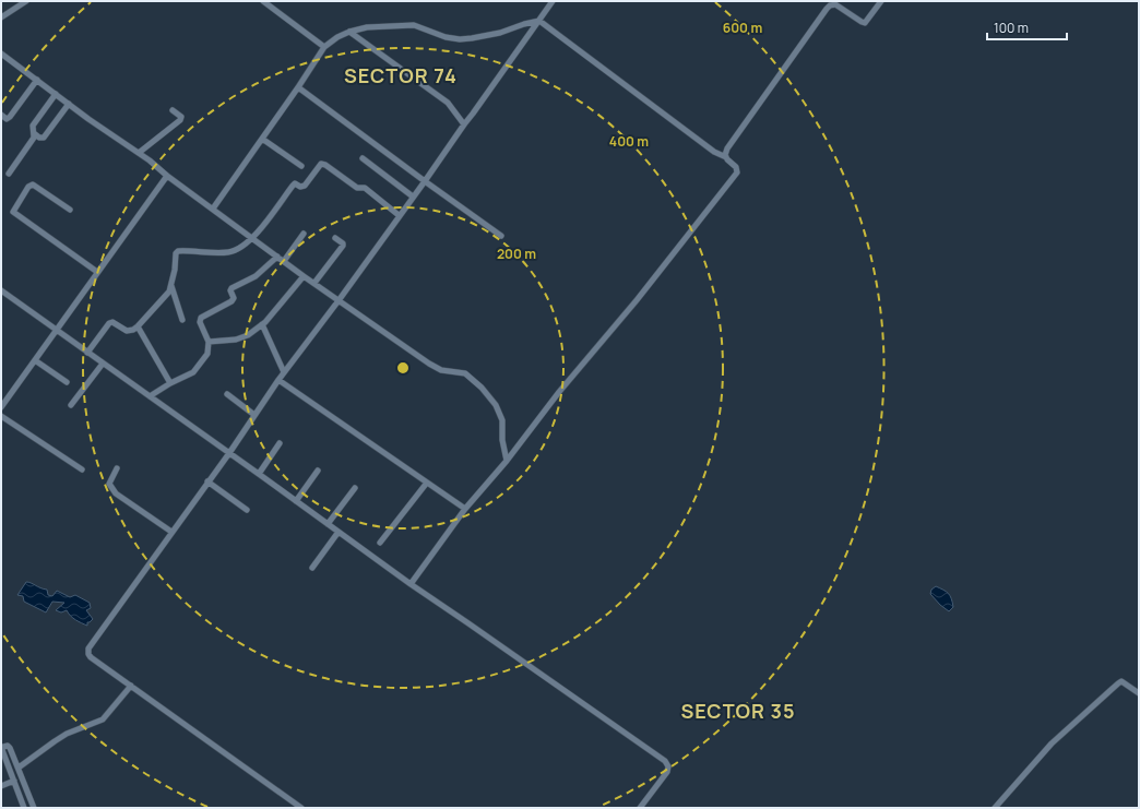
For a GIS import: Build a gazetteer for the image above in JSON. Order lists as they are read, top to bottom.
{
  "districts": ["SECTOR 74", "SECTOR 35"],
  "scale_bar": "100 m",
  "rings": ["600 m", "400 m", "200 m"]
}
